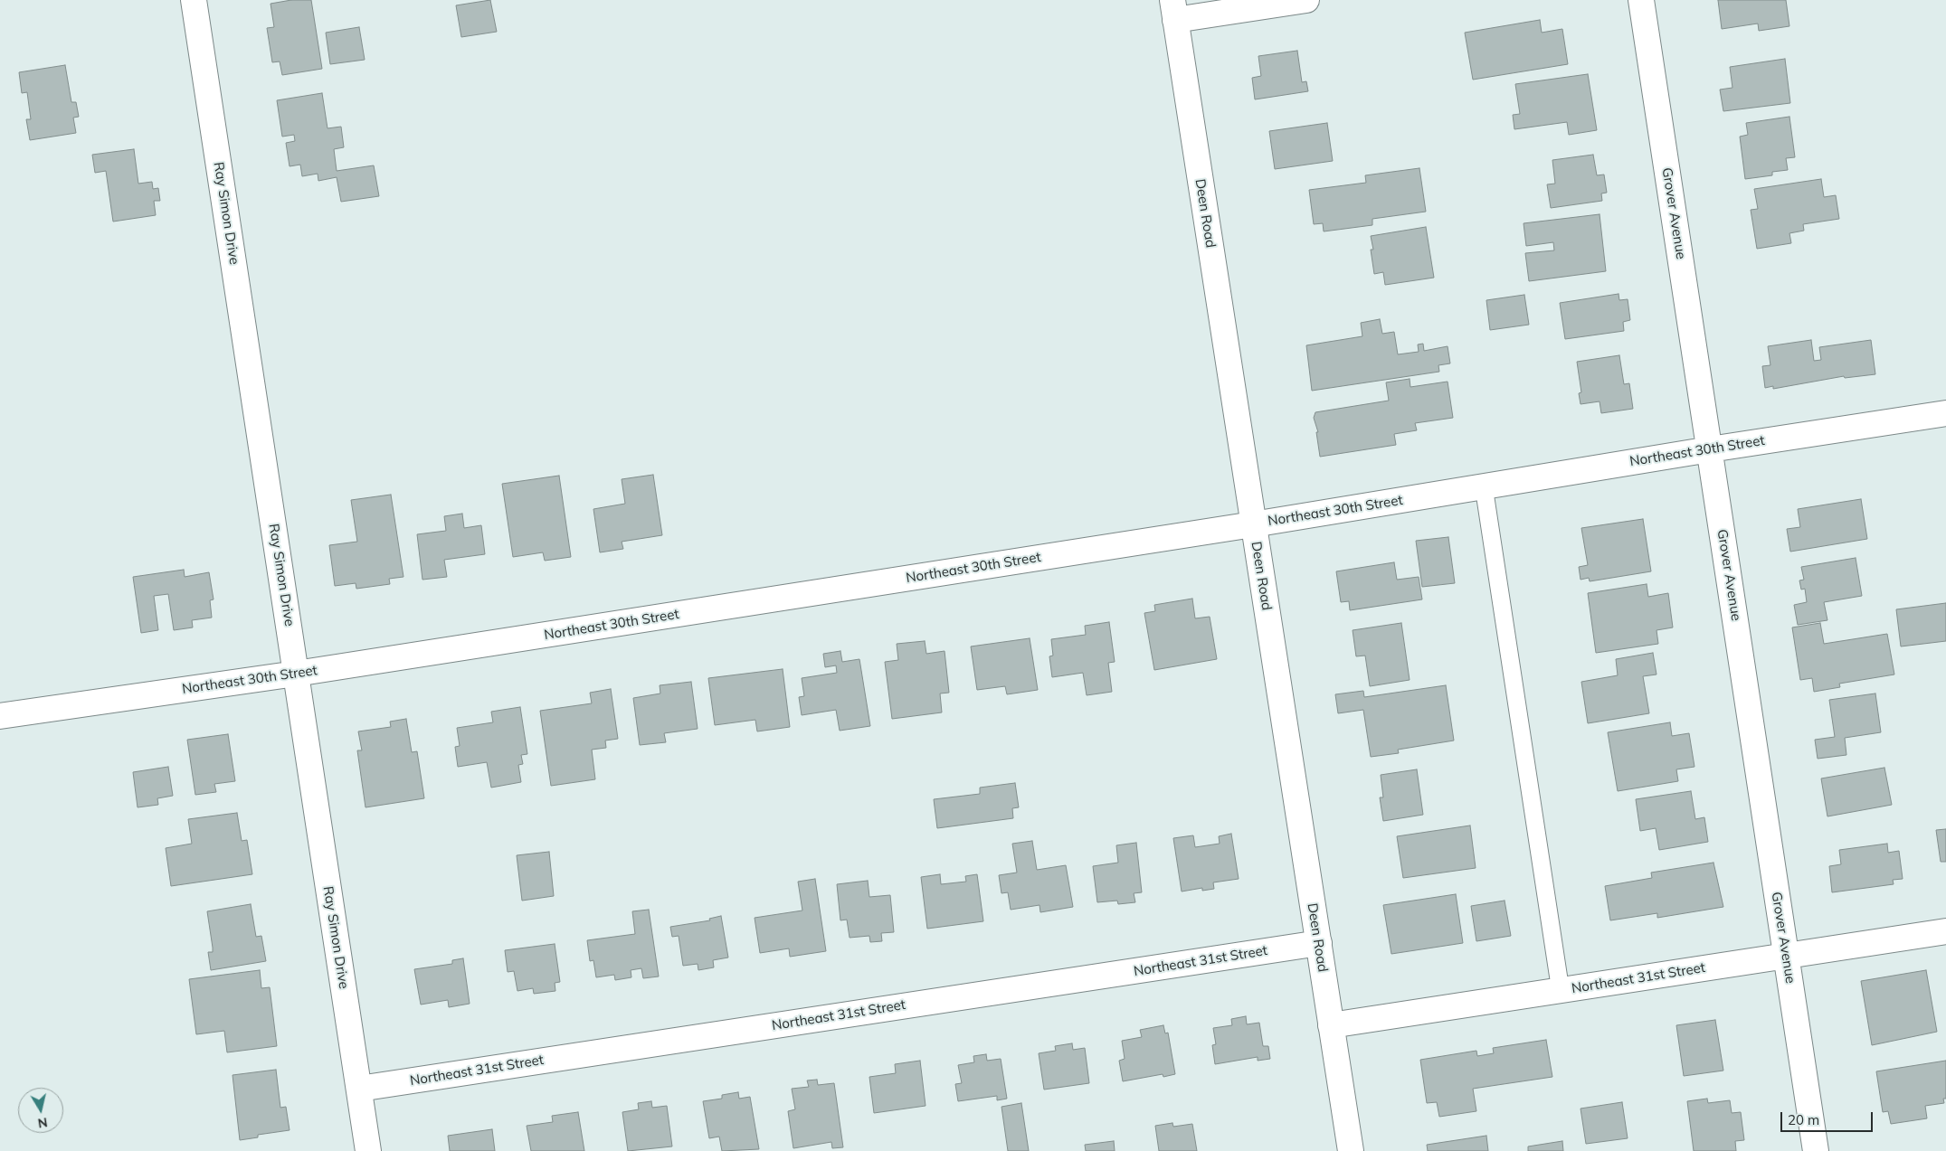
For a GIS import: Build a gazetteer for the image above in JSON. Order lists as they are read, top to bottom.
{
  "streets": {
    "street": [
      "Ray Simon Drive",
      "Deen Road",
      "Grover Avenue",
      "Northeast 30th Street",
      "Northeast 31st Street"
    ]
  },
  "crossings": [
    ["Ray Simon Drive", "Northeast 30th Street"],
    ["Ray Simon Drive", "Northeast 31st Street"],
    ["Deen Road", "Northeast 30th Street"],
    ["Deen Road", "Northeast 31st Street"],
    ["Grover Avenue", "Northeast 30th Street"],
    ["Grover Avenue", "Northeast 31st Street"]
  ],
  "scale_bar": "20 m",
  "north": "bottom"
}
